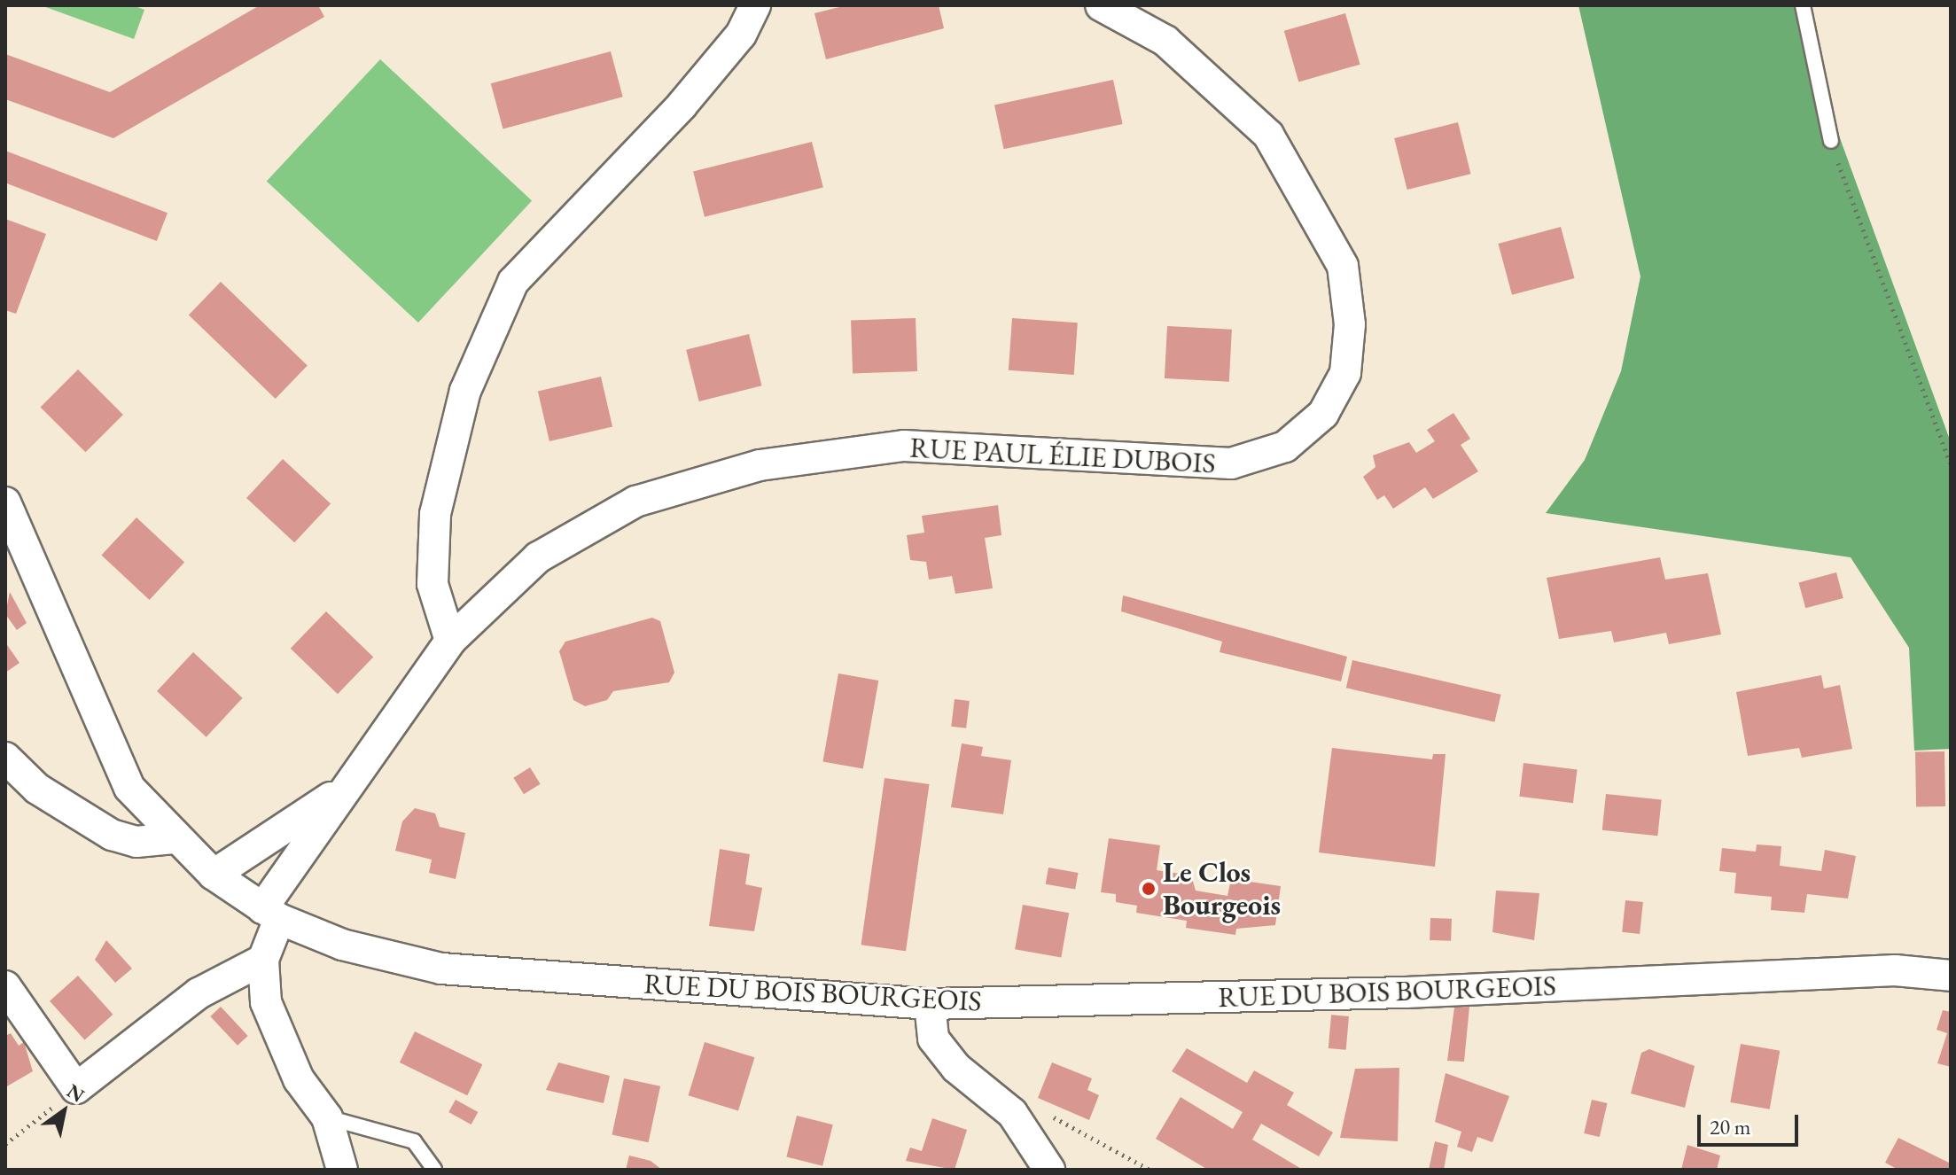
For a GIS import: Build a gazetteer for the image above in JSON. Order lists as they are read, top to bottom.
{
  "streets": {
    "street": ["RUE PAUL ÉLIE DUBOIS", "RUE DU BOIS BOURGEOIS"]
  },
  "crossings": [
    ["RUE PAUL ÉLIE DUBOIS", "RUE DU BOIS BOURGEOIS"]
  ],
  "places": ["Le Clos Bourgeois"],
  "scale_bar": "20 m",
  "north": "top right"
}
